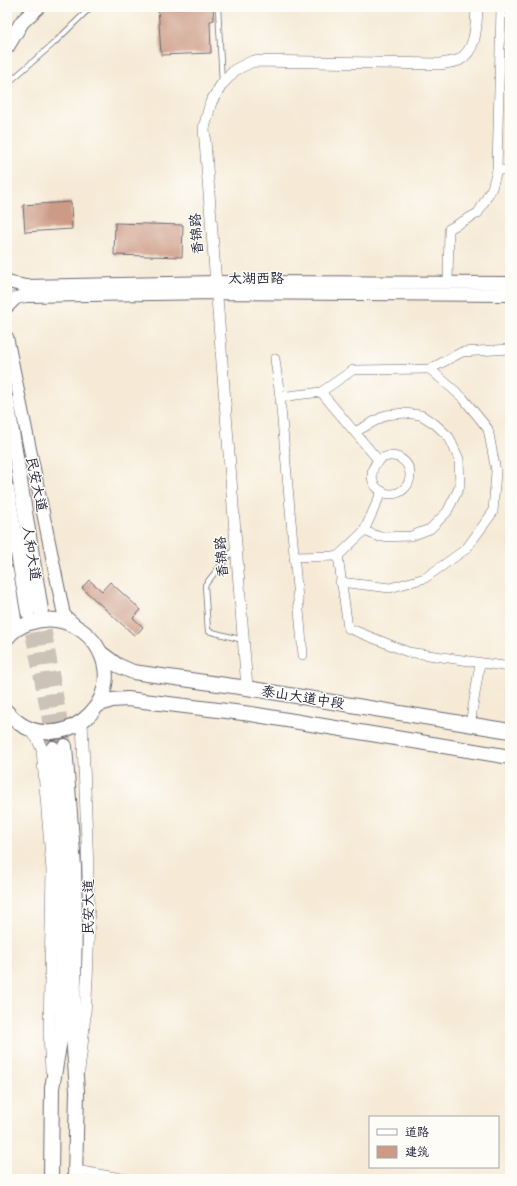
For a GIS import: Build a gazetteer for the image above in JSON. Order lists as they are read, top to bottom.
{
  "streets": {
    "main road": [
      "太湖西路",
      "民安大道",
      "人和大道",
      "泰山大道中段"
    ],
    "street": ["香锦路"]
  },
  "crossings": [
    ["香锦路", "太湖西路"],
    ["香锦路", "泰山大道中段"]
  ],
  "legend": ["道路", "建筑"]
}
